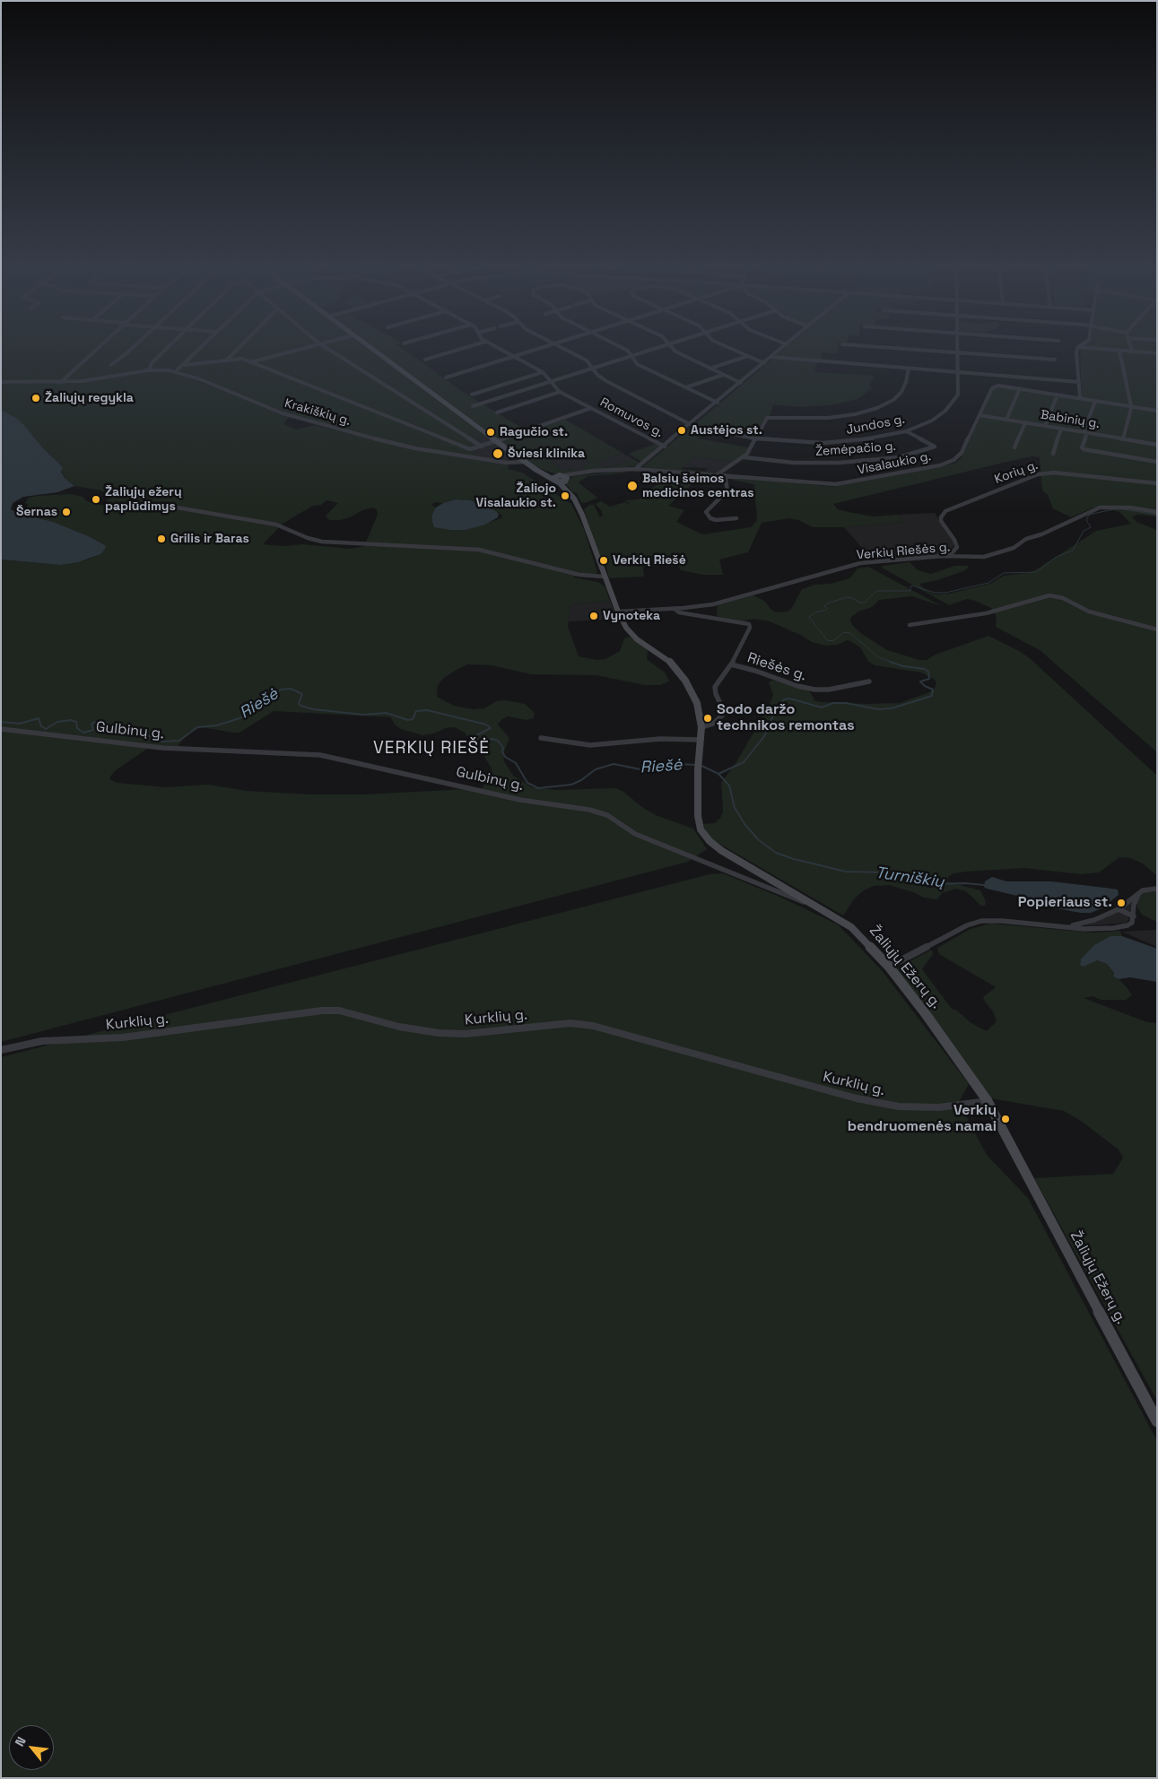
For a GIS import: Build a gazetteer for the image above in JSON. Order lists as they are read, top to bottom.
{
  "streets": {
    "main road": ["Žaliųjų Ežerų g."],
    "street": [
      "Krakiškių g.",
      "Romuvos g.",
      "Babinių g.",
      "Jundos g.",
      "Žemėpačio g.",
      "Visalaukio g.",
      "Korių g.",
      "Verkių Riešės g.",
      "Riešės g.",
      "Gulbinų g.",
      "Kurklių g."
    ]
  },
  "crossings": [
    ["Krakiškių g.", "Žaliųjų Ežerų g."],
    ["Babinių g.", "Visalaukio g."],
    ["Jundos g.", "Žemėpačio g."],
    ["Visalaukio g.", "Žaliųjų Ežerų g."],
    ["Korių g.", "Verkių Riešės g."],
    ["Verkių Riešės g.", "Riešės g."],
    ["Verkių Riešės g.", "Žaliųjų Ežerų g."],
    ["Riešės g.", "Žaliųjų Ežerų g."],
    ["Gulbinų g.", "Žaliųjų Ežerų g."],
    ["Žaliųjų Ežerų g.", "Kurklių g."]
  ],
  "districts": ["VERKIŲ RIEŠĖ"],
  "water": ["Riešė", "Turniškių"],
  "places": [
    "Žaliųjų regykla",
    "Austėjos st.",
    "Ragučio st.",
    "Šviesi klinika",
    "Balsių šeimos medicinos centras",
    "Žaliojo Visalaukio st.",
    "Žaliųjų ežerų paplūdimys",
    "Šernas",
    "Grilis ir Baras",
    "Verkių Riešė",
    "Vynoteka",
    "Sodo daržo technikos remontas",
    "Popieriaus st.",
    "Verkių bendruomenės namai"
  ],
  "north": "top left"
}
